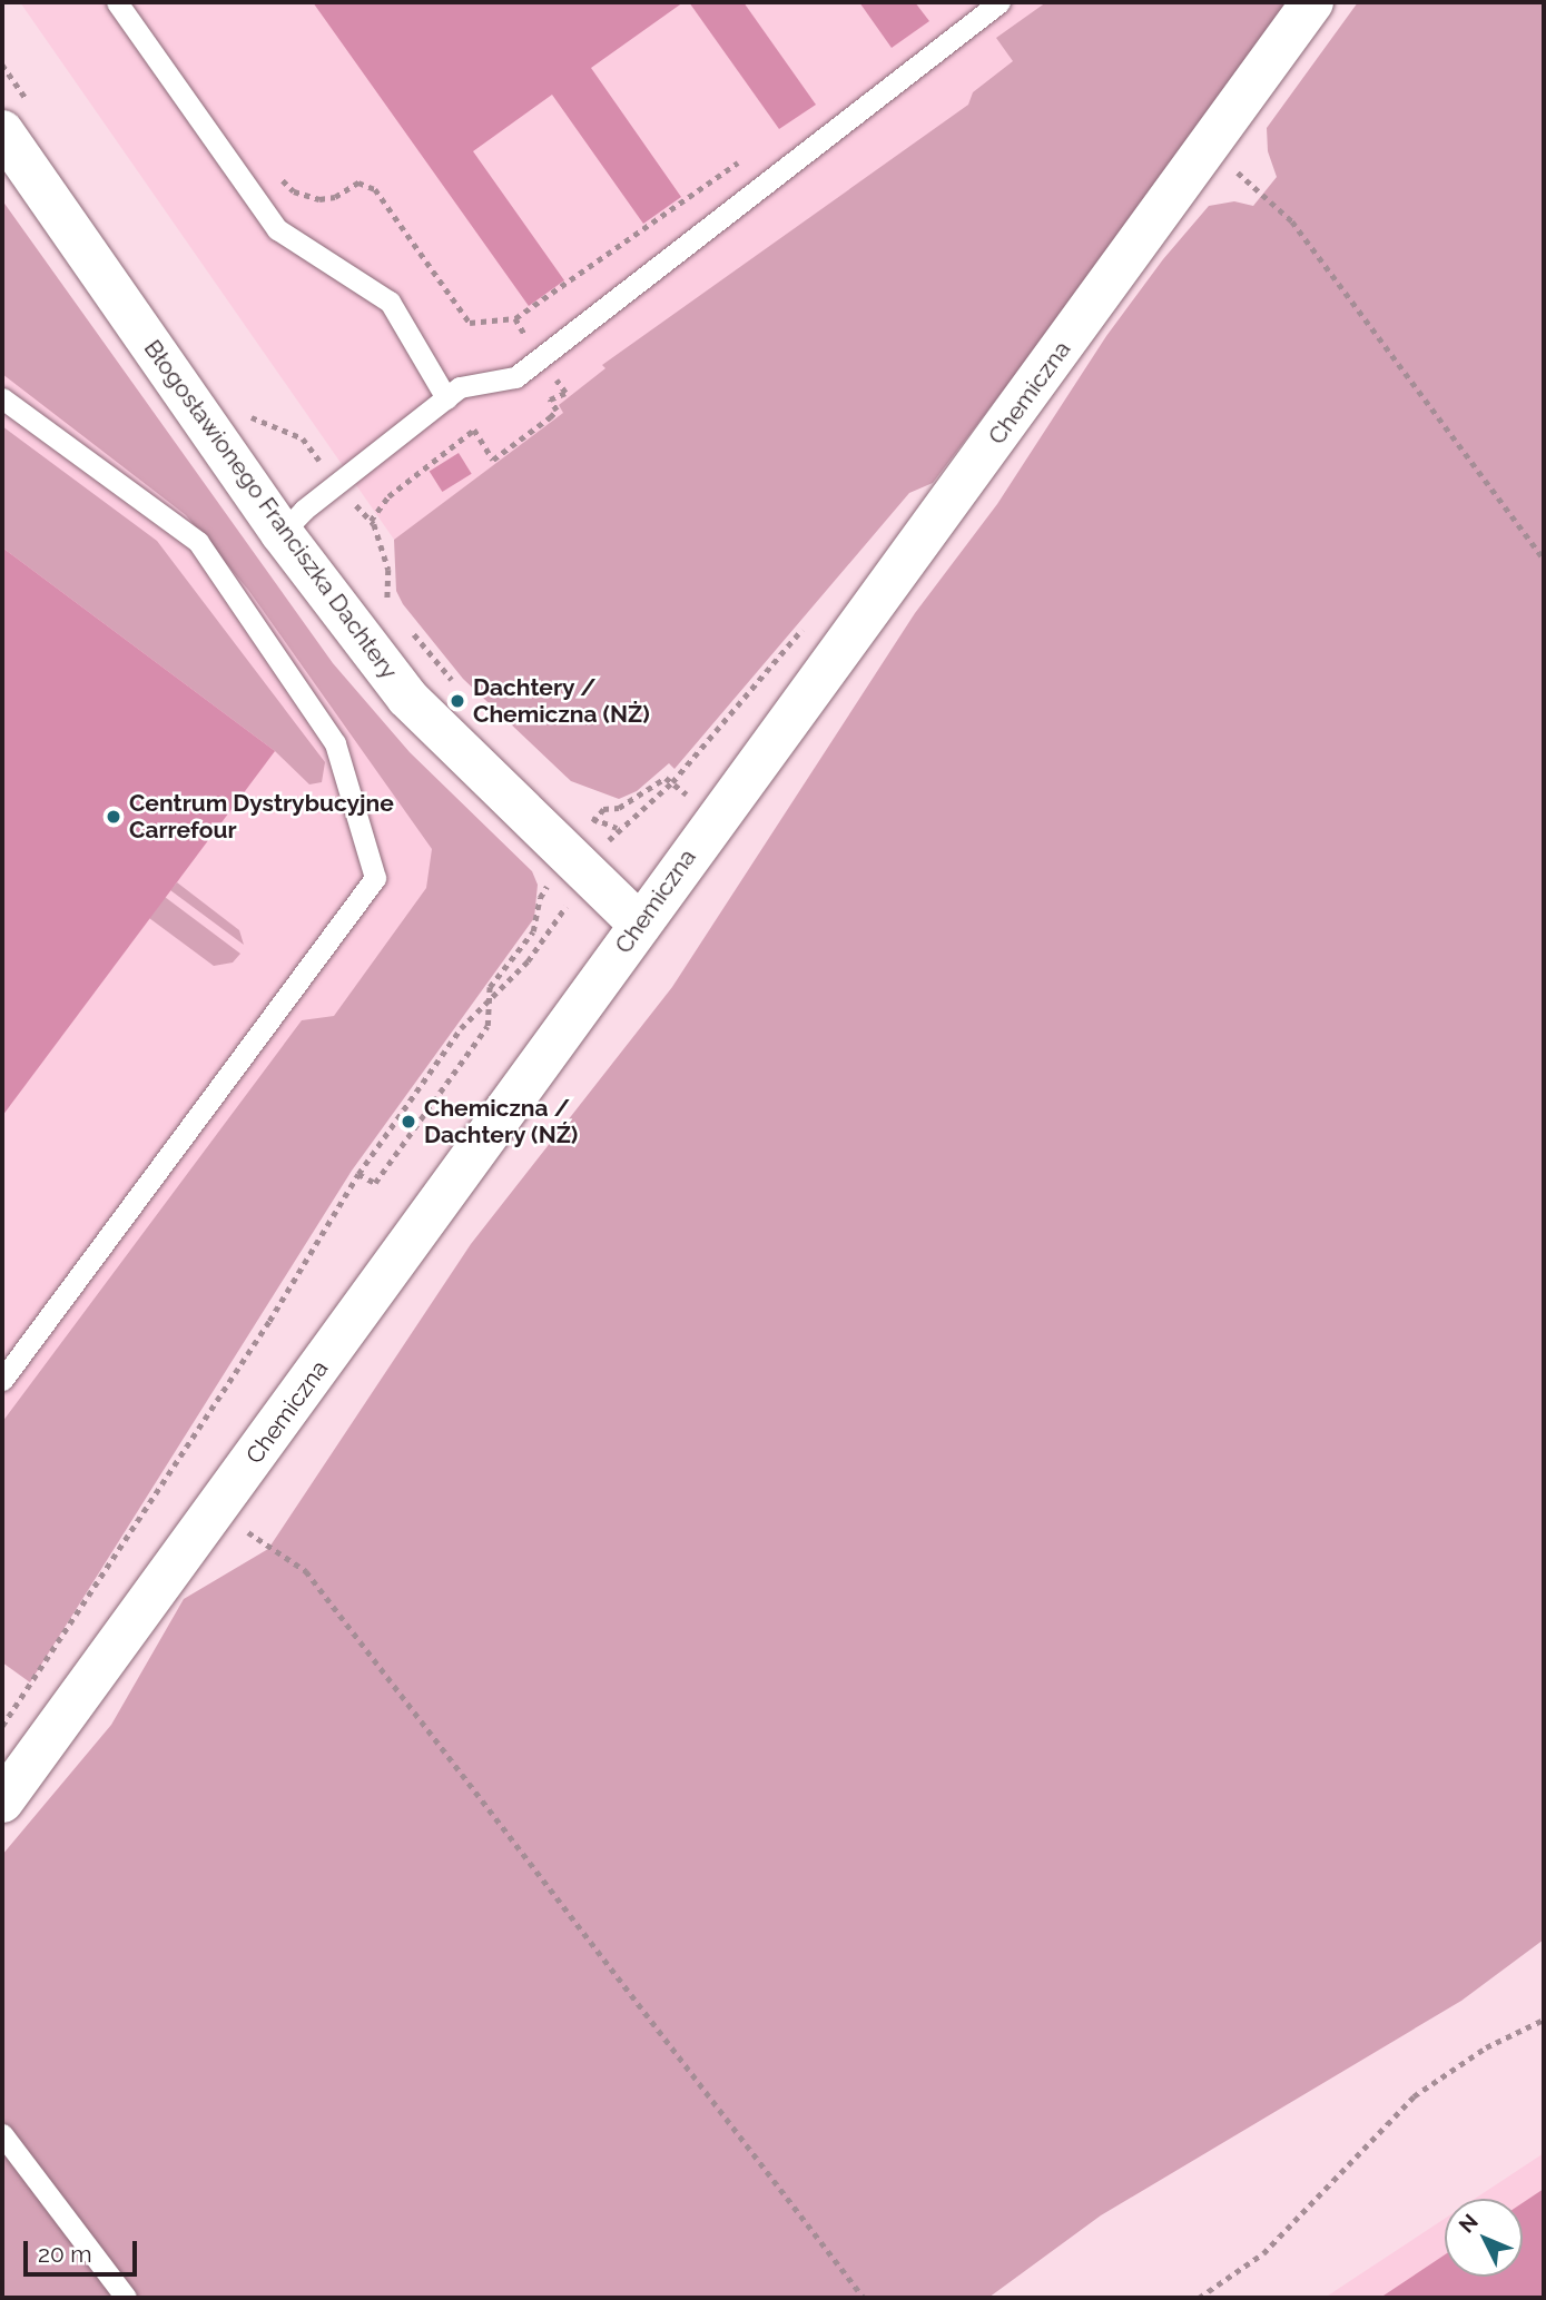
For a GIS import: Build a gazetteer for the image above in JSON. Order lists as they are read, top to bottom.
{
  "streets": {
    "street": ["Chemiczna", "Błogosławionego Franciszka Dachtery"]
  },
  "crossings": [
    ["Chemiczna", "Błogosławionego Franciszka Dachtery"]
  ],
  "places": ["Dachtery / Chemiczna (NŻ)", "Centrum Dystrybucyjne Carrefour", "Chemiczna / Dachtery (NŹ)"],
  "scale_bar": "20 m",
  "north": "top left"
}
